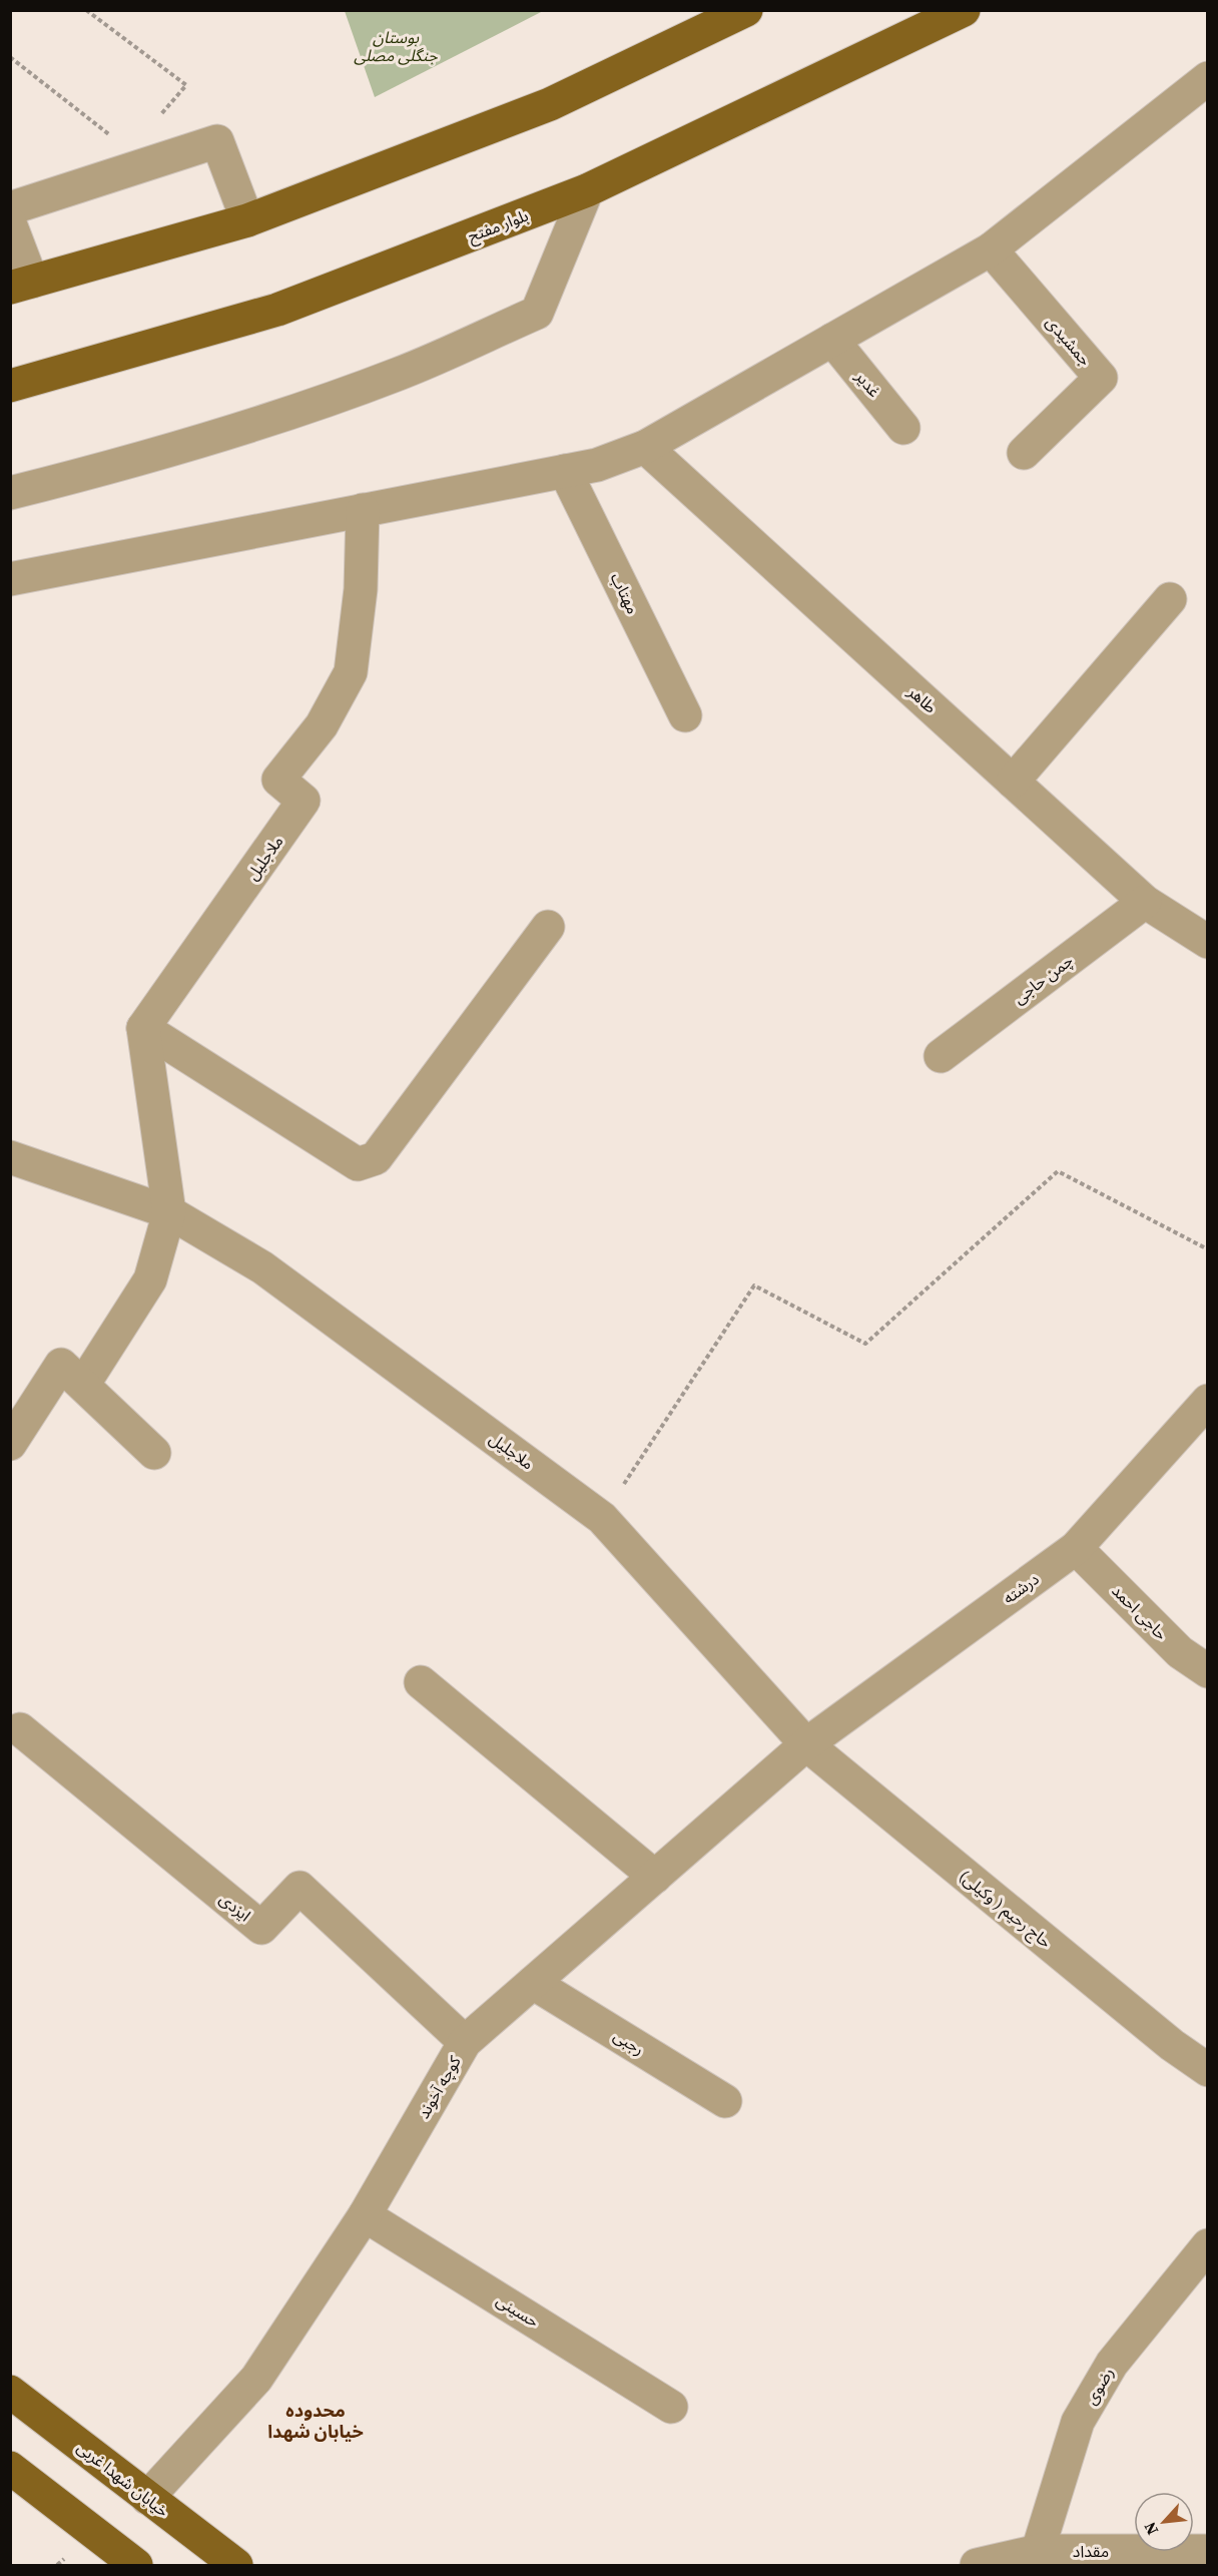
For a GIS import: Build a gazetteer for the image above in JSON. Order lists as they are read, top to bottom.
{
  "streets": {
    "main road": ["بلوار مفتح", "خیابان شهدا غربی"],
    "street": [
      "جمشیدی",
      "غدیر",
      "مهتاب",
      "طاهر",
      "ملاجلیل",
      "چمن حاجی",
      "درشته",
      "حاجی احمد",
      "ایزدی",
      "حاج رحیم ( وکیلی)",
      "رجبی",
      "کوچه آخوند",
      "حسینی",
      "رضوی",
      "مقداد"
    ]
  },
  "crossings": [
    ["طاهر", "چمن حاجی"],
    ["ملاجلیل", "درشته"],
    ["ملاجلیل", "حاج رحیم ( وکیلی)"],
    ["ملاجلیل", "کوچه آخوند"],
    ["درشته", "حاجی احمد"],
    ["درشته", "حاج رحیم ( وکیلی)"],
    ["درشته", "کوچه آخوند"],
    ["ایزدی", "کوچه آخوند"],
    ["حاج رحیم ( وکیلی)", "کوچه آخوند"],
    ["رجبی", "کوچه آخوند"],
    ["کوچه آخوند", "حسینی"],
    ["کوچه آخوند", "خیابان شهدا غربی"],
    ["رضوی", "مقداد"]
  ],
  "districts": ["محدوده خیابان شهدا"],
  "parks": ["بوستان جنگلی مصلی"],
  "north": "bottom left"
}
